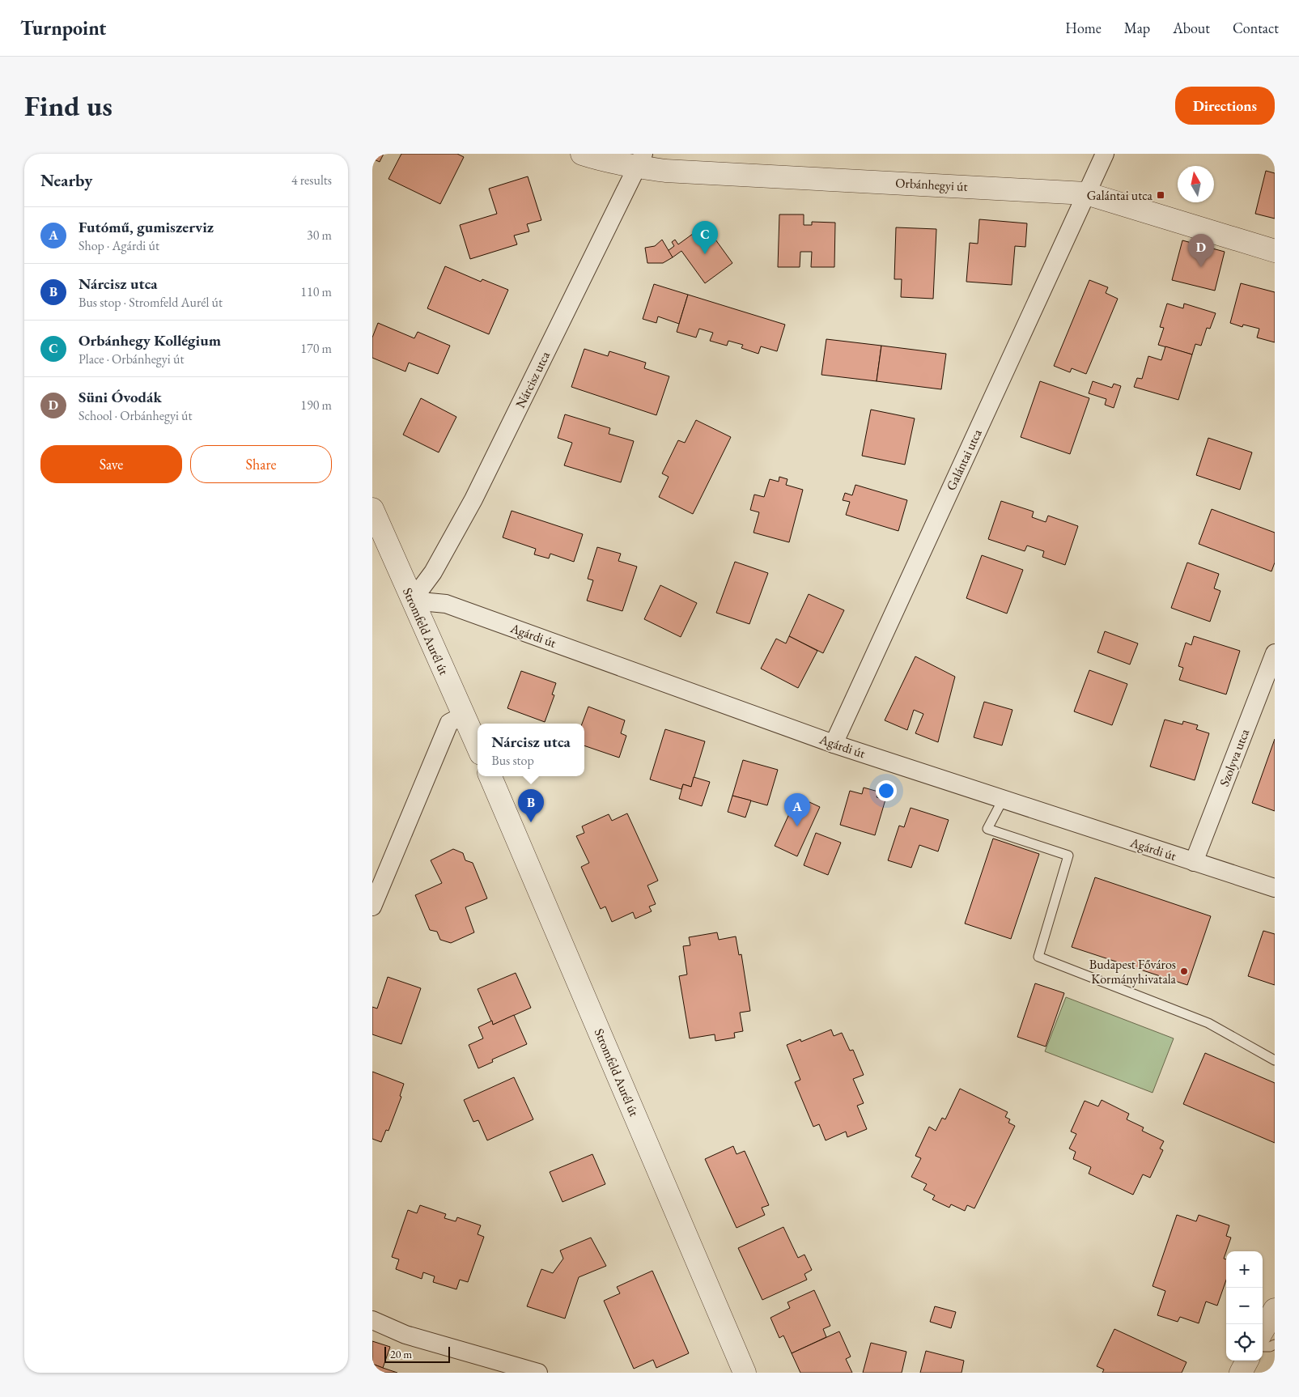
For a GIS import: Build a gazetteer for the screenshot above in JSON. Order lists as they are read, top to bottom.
{
  "streets": {
    "street": [
      "Orbánhegyi út",
      "Nárcisz utca",
      "Galántai utca",
      "Stromfeld Aurél út",
      "Agárdi út",
      "Szolyva utca"
    ]
  },
  "crossings": [
    ["Orbánhegyi út", "Nárcisz utca"],
    ["Orbánhegyi út", "Galántai utca"],
    ["Nárcisz utca", "Stromfeld Aurél út"],
    ["Nárcisz utca", "Agárdi út"],
    ["Galántai utca", "Agárdi út"],
    ["Stromfeld Aurél út", "Agárdi út"],
    ["Agárdi út", "Szolyva utca"]
  ],
  "places": {
    "transit": ["Galántai utca"],
    "other": ["Budapest Főváros Kormányhivatala"]
  },
  "scale_bar": "20 m",
  "north": "top",
  "page": {
    "header": "Turnpoint",
    "nav": [
      "Home",
      "Map",
      "About",
      "Contact"
    ],
    "buttons": [
      "Directions",
      ["Save", "Share"]
    ],
    "title": "Find us",
    "heading": ["Nearby", "4 results"],
    "list": [
      {
        "mark": "A",
        "name": "Futómű, gumiszerviz",
        "note": "Shop · Agárdi út",
        "value": "30 m"
      },
      {
        "mark": "B",
        "name": "Nárcisz utca",
        "note": "Bus stop · Stromfeld Aurél út",
        "value": "110 m"
      },
      {
        "mark": "C",
        "name": "Orbánhegy Kollégium",
        "note": "Place · Orbánhegyi út",
        "value": "170 m"
      },
      {
        "mark": "D",
        "name": "Süni Óvodák",
        "note": "School · Orbánhegyi út",
        "value": "190 m"
      }
    ],
    "pins": [
      "C",
      "D",
      "B",
      "A"
    ],
    "popup": ["Nárcisz utca", "Bus stop"],
    "map_buttons": ["+", "−"],
    "scale": "20 m"
  }
}
